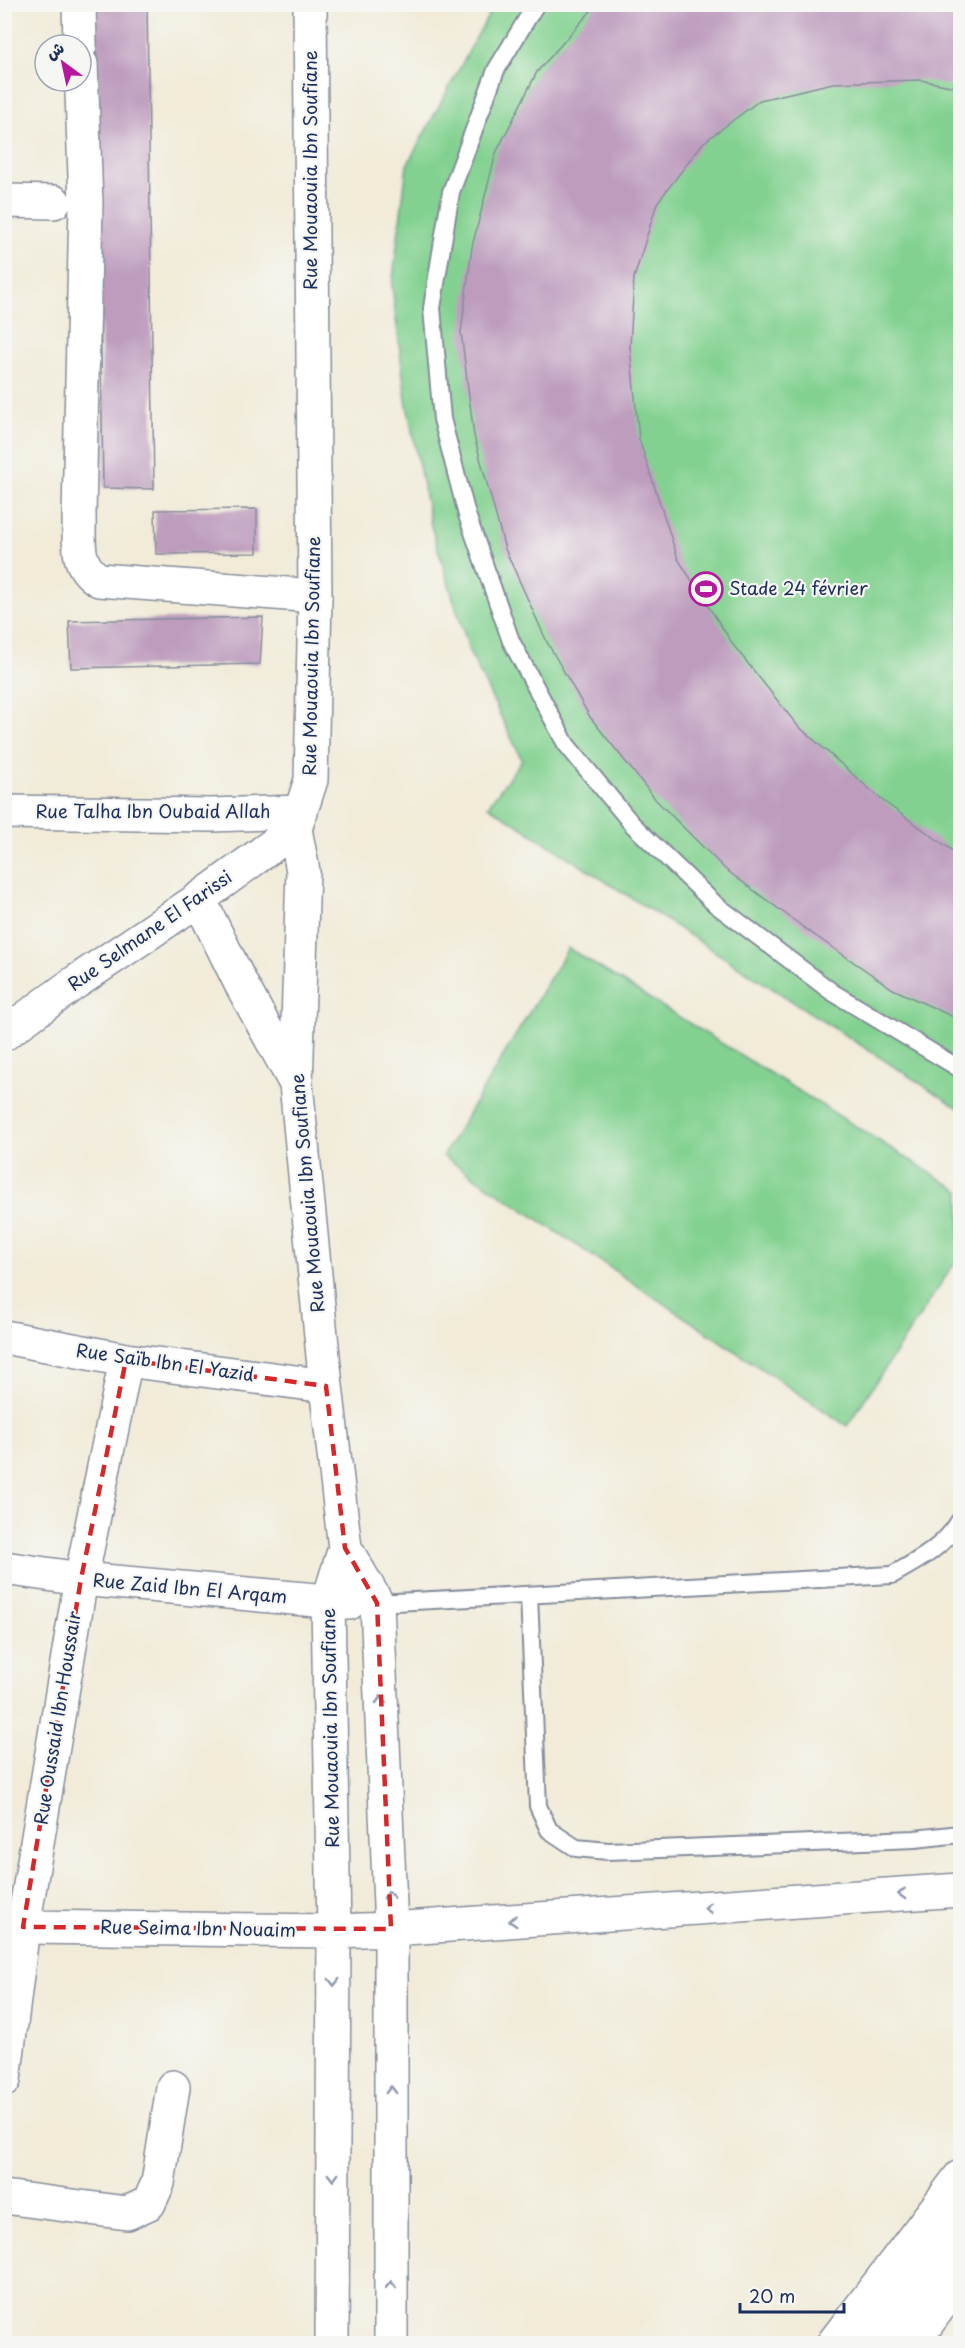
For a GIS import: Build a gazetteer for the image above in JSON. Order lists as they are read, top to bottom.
{
  "streets": {
    "main road": [
      "Rue Mouaouia Ibn Soufiane",
      "Rue Talha Ibn Oubaid Allah",
      "Rue Selmane El Farissi",
      "Rue Saïb Ibn El Yazid",
      "Rue Zaid Ibn El Arqam",
      "Rue Oussaid Ibn Houssair",
      "Rue Seima Ibn Nouaim"
    ]
  },
  "crossings": [
    ["Rue Mouaouia Ibn Soufiane", "Rue Talha Ibn Oubaid Allah"],
    ["Rue Mouaouia Ibn Soufiane", "Rue Selmane El Farissi"],
    ["Rue Mouaouia Ibn Soufiane", "Rue Saïb Ibn El Yazid"],
    ["Rue Mouaouia Ibn Soufiane", "Rue Zaid Ibn El Arqam"],
    ["Rue Mouaouia Ibn Soufiane", "Rue Seima Ibn Nouaim"],
    ["Rue Talha Ibn Oubaid Allah", "Rue Selmane El Farissi"],
    ["Rue Saïb Ibn El Yazid", "Rue Oussaid Ibn Houssair"],
    ["Rue Zaid Ibn El Arqam", "Rue Oussaid Ibn Houssair"],
    ["Rue Oussaid Ibn Houssair", "Rue Seima Ibn Nouaim"]
  ],
  "one_way": ["Rue Seima Ibn Nouaim"],
  "places": {
    "sports": ["Stade 24 février"]
  },
  "scale_bar": "20 m",
  "north": "top left"
}
